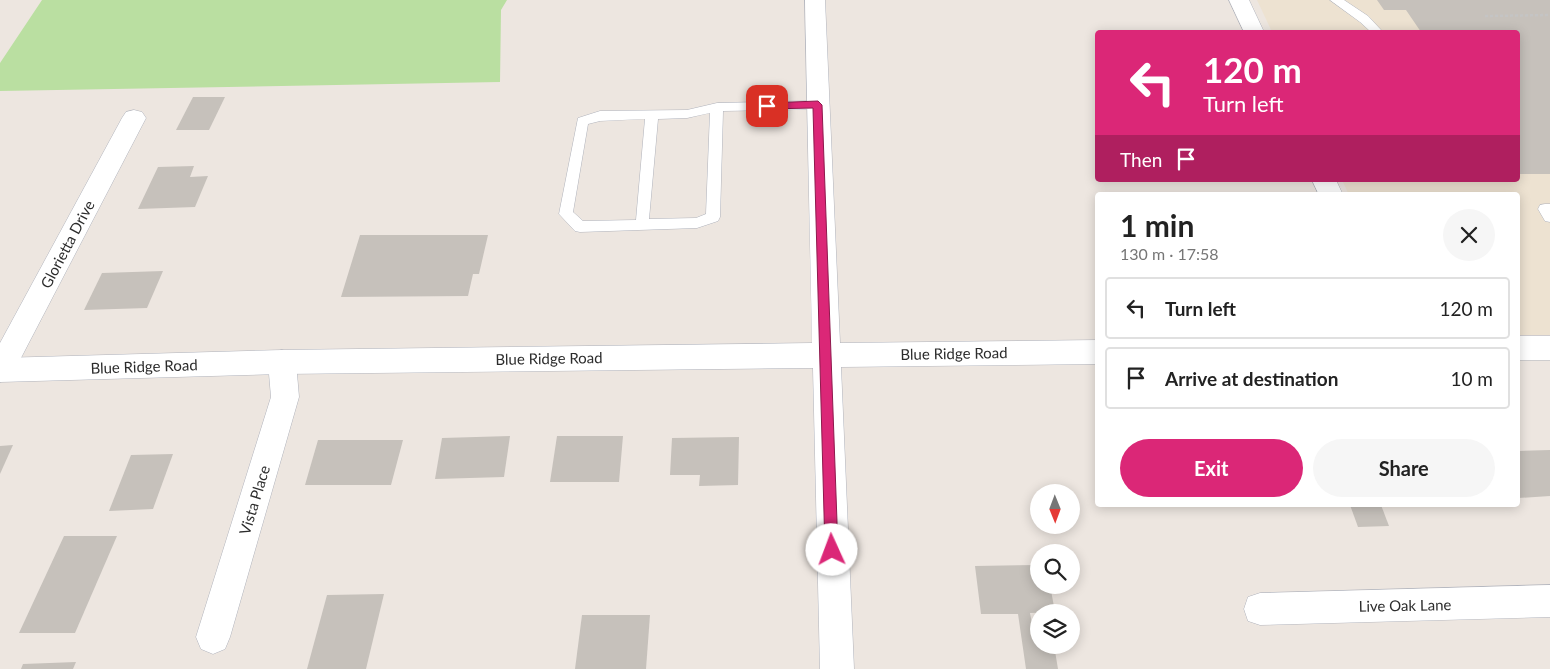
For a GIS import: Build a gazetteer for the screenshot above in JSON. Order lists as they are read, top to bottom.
{
  "streets": {
    "street": [
      "Glorietta Drive",
      "Blue Ridge Road",
      "Vista Place",
      "Live Oak Lane"
    ]
  },
  "crossings": [
    ["Glorietta Drive", "Blue Ridge Road"],
    ["Blue Ridge Road", "Vista Place"]
  ],
  "north": "bottom",
  "page": {
    "turn": ["120 m", "Turn left"],
    "then": "Then",
    "heading": ["1 min", "130 m · 17:58"],
    "list": [
      {
        "name": "Turn left",
        "value": "120 m"
      },
      {
        "name": "Arrive at destination",
        "value": "10 m"
      }
    ],
    "buttons": ["Exit", "Share"]
  }
}
